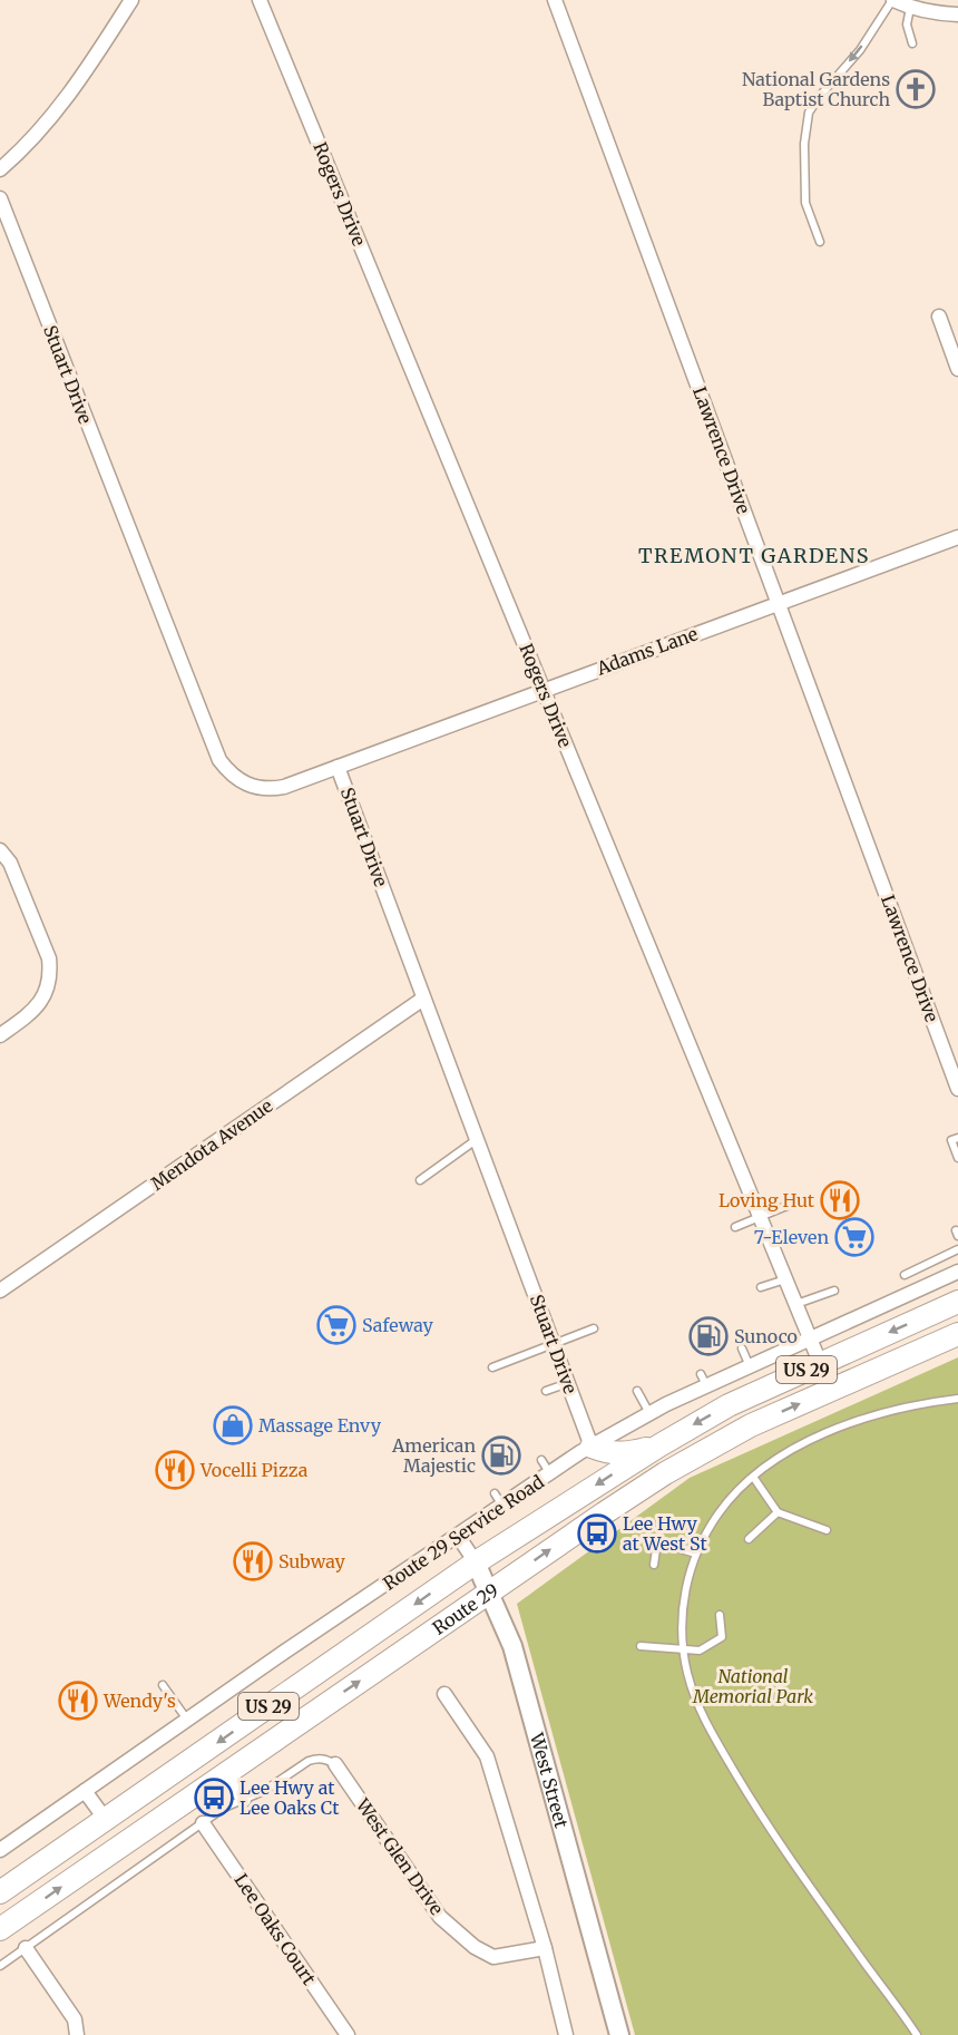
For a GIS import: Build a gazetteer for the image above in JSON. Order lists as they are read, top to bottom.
{
  "streets": {
    "main road": ["US 29", "Route 29", "West Street"],
    "street": [
      "Rogers Drive",
      "Stuart Drive",
      "Lawrence Drive",
      "Adams Lane",
      "Mendota Avenue",
      "Route 29 Service Road",
      "West Glen Drive",
      "Lee Oaks Court"
    ]
  },
  "crossings": [
    ["Rogers Drive", "Adams Lane"],
    ["Rogers Drive", "Route 29 Service Road"],
    ["Rogers Drive", "Route 29"],
    ["Stuart Drive", "Adams Lane"],
    ["Stuart Drive", "Mendota Avenue"],
    ["Stuart Drive", "Route 29 Service Road"],
    ["Lawrence Drive", "Adams Lane"],
    ["Route 29 Service Road", "West Street"],
    ["Route 29", "West Street"]
  ],
  "districts": ["TREMONT GARDENS"],
  "parks": ["National Memorial Park"],
  "places": {
    "church": ["National Gardens Baptist Church"],
    "restaurant": [
      "Loving Hut",
      "Vocelli Pizza",
      "Subway",
      "Wendy's"
    ],
    "supermarket": ["7-Eleven", "Safeway"],
    "fuel station": ["Sunoco", "American Majestic"],
    "shop": ["Massage Envy"],
    "bus stop": ["Lee Hwy at West St", "Lee Hwy at Lee Oaks Ct"]
  }
}
